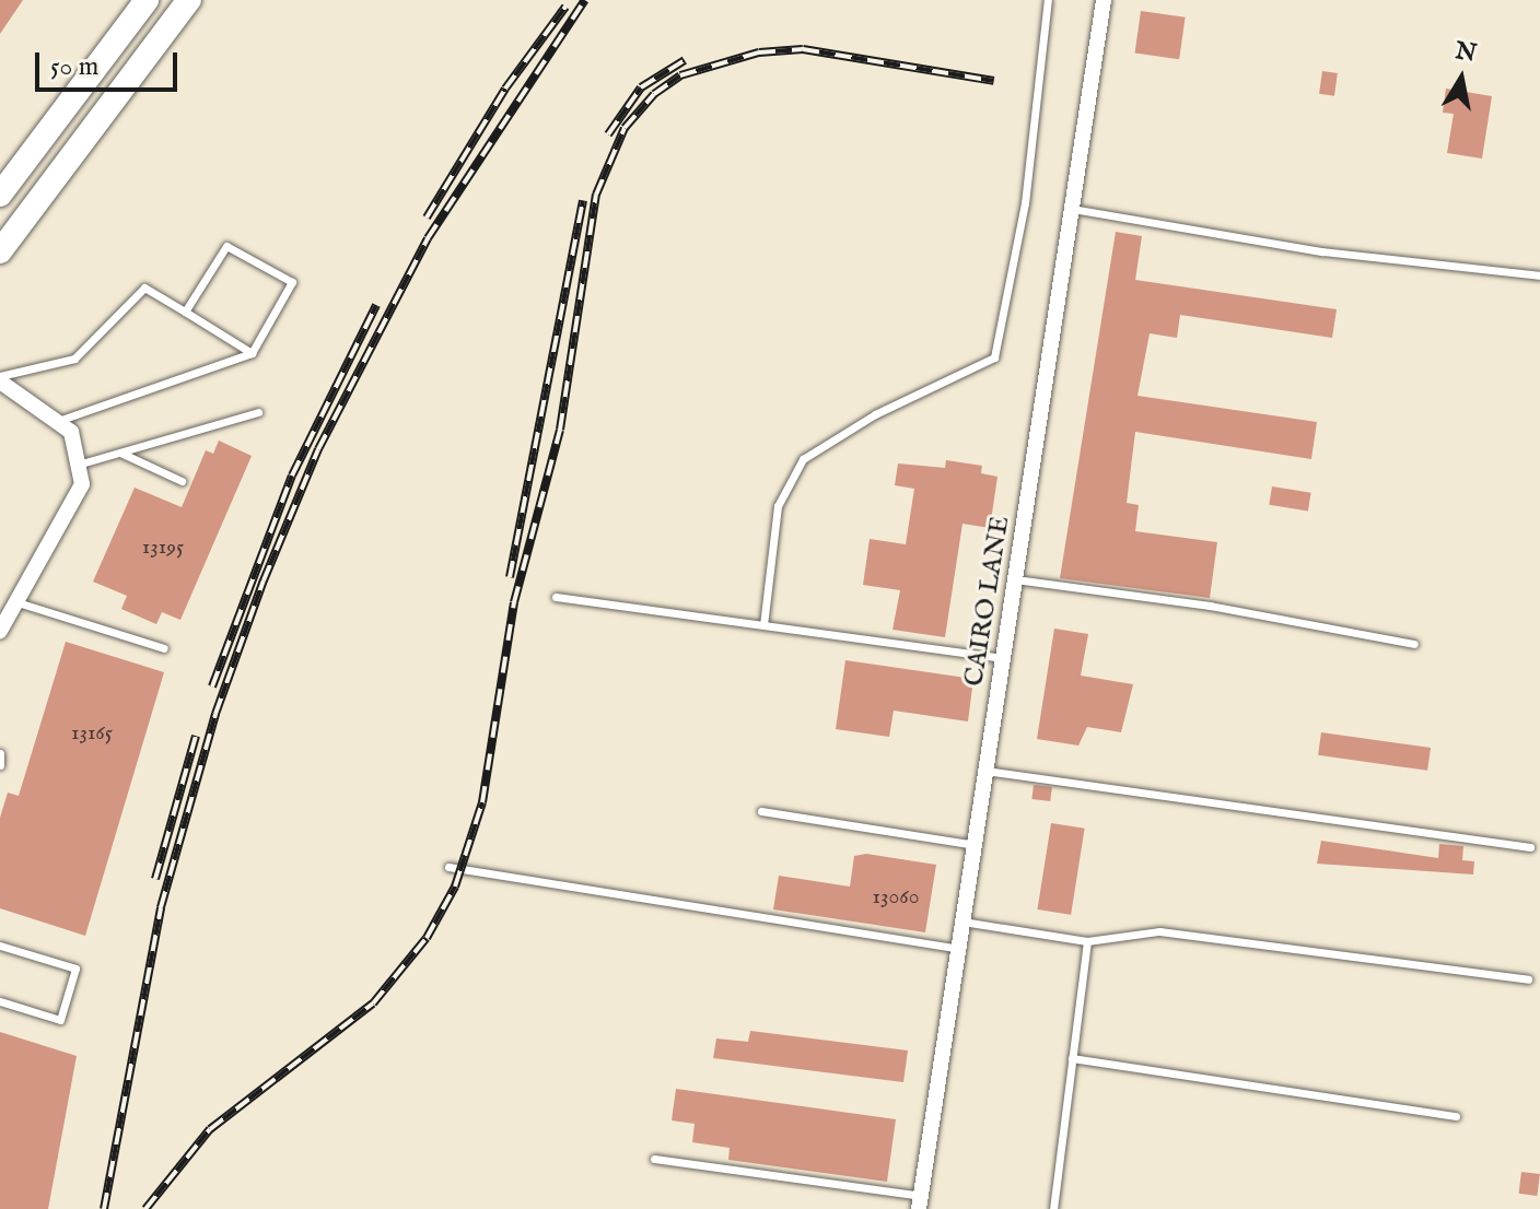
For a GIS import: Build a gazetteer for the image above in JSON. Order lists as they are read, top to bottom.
{
  "streets": {
    "street": ["CAIRO LANE"]
  },
  "house_numbers": ["13195", "13165", "13060"],
  "scale_bar": "50 m",
  "north": "top"
}
